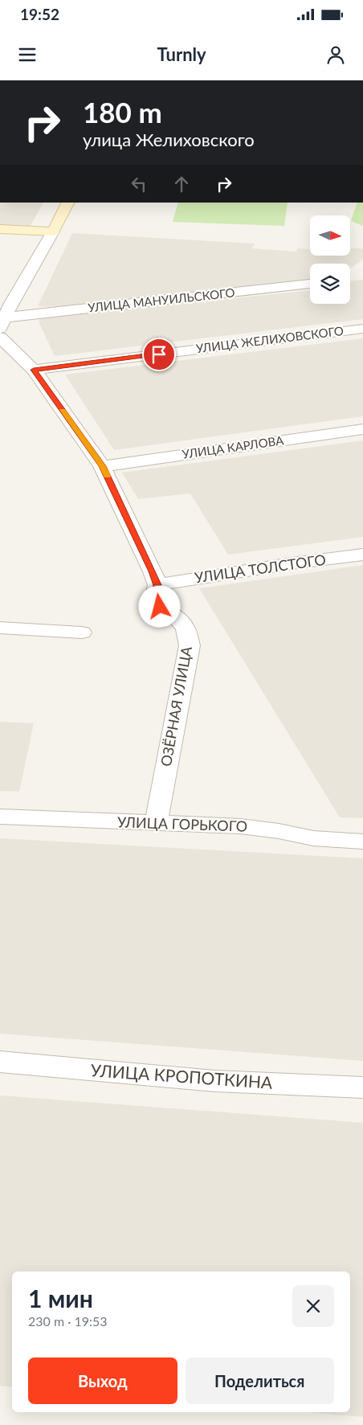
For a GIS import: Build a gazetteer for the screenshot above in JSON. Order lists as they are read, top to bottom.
{
  "streets": {
    "street": [
      "УЛИЦА МАНУИЛЬСКОГО",
      "УЛИЦА ЖЕЛИХОВСКОГО",
      "УЛИЦА КАРЛОВА",
      "УЛИЦА ТОЛСТОГО",
      "ОЗЁРНАЯ УЛИЦА",
      "УЛИЦА ГОРЬКОГО",
      "УЛИЦА КРОПОТКИНА"
    ]
  },
  "crossings": [
    ["УЛИЦА ЖЕЛИХОВСКОГО", "ОЗЁРНАЯ УЛИЦА"],
    ["УЛИЦА КАРЛОВА", "ОЗЁРНАЯ УЛИЦА"],
    ["УЛИЦА ТОЛСТОГО", "ОЗЁРНАЯ УЛИЦА"],
    ["ОЗЁРНАЯ УЛИЦА", "УЛИЦА ГОРЬКОГО"]
  ],
  "north": "right",
  "page": {
    "status": "19:52",
    "header": "Turnly",
    "turn": ["180 m", "улица Желиховского"],
    "heading": ["1 мин", "230 m · 19:53"],
    "buttons": ["Выход", "Поделиться"]
  }
}
